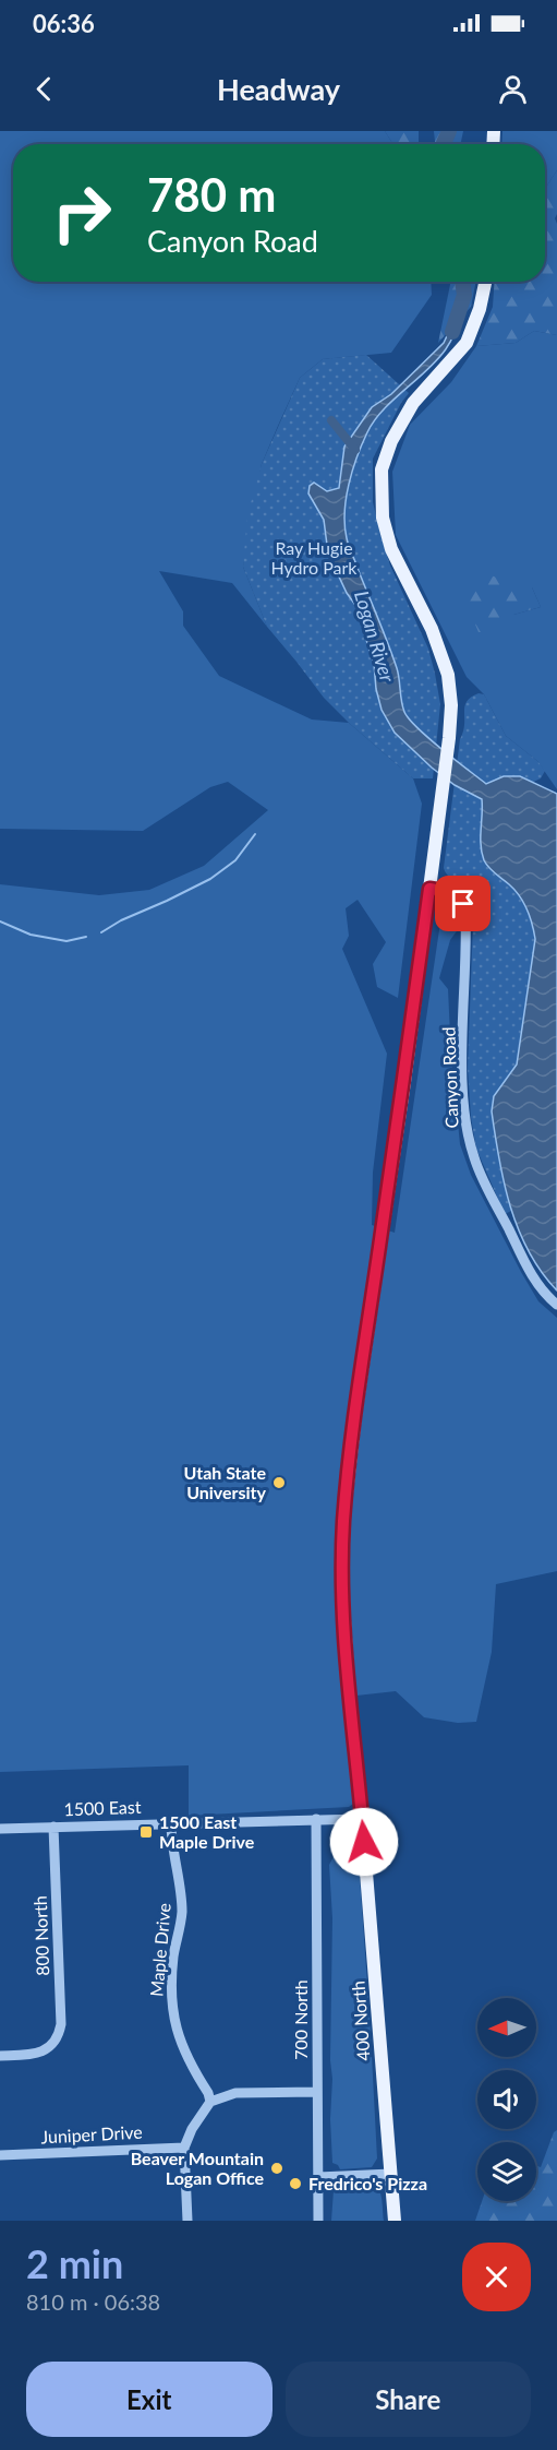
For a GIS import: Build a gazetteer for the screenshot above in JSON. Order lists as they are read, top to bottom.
{
  "streets": {
    "main road": ["400 North"],
    "street": [
      "Canyon Road",
      "1500 East",
      "800 North",
      "Maple Drive",
      "700 North",
      "Juniper Drive"
    ]
  },
  "crossings": [
    ["Canyon Road", "400 North"],
    ["1500 East", "800 North"],
    ["1500 East", "Maple Drive"],
    ["1500 East", "700 North"],
    ["1500 East", "400 North"]
  ],
  "water": ["Logan River"],
  "parks": ["Ray Hugie Hydro Park"],
  "places": {
    "other": ["Utah State University", "Beaver Mountain Logan Office", "Fredrico's Pizza"],
    "transit": ["1500 East Maple Drive"]
  },
  "north": "left",
  "page": {
    "status": "06:36",
    "header": "Headway",
    "turn": ["780 m", "Canyon Road"],
    "heading": ["2 min", "810 m · 06:38"],
    "buttons": ["Exit", "Share"]
  }
}
